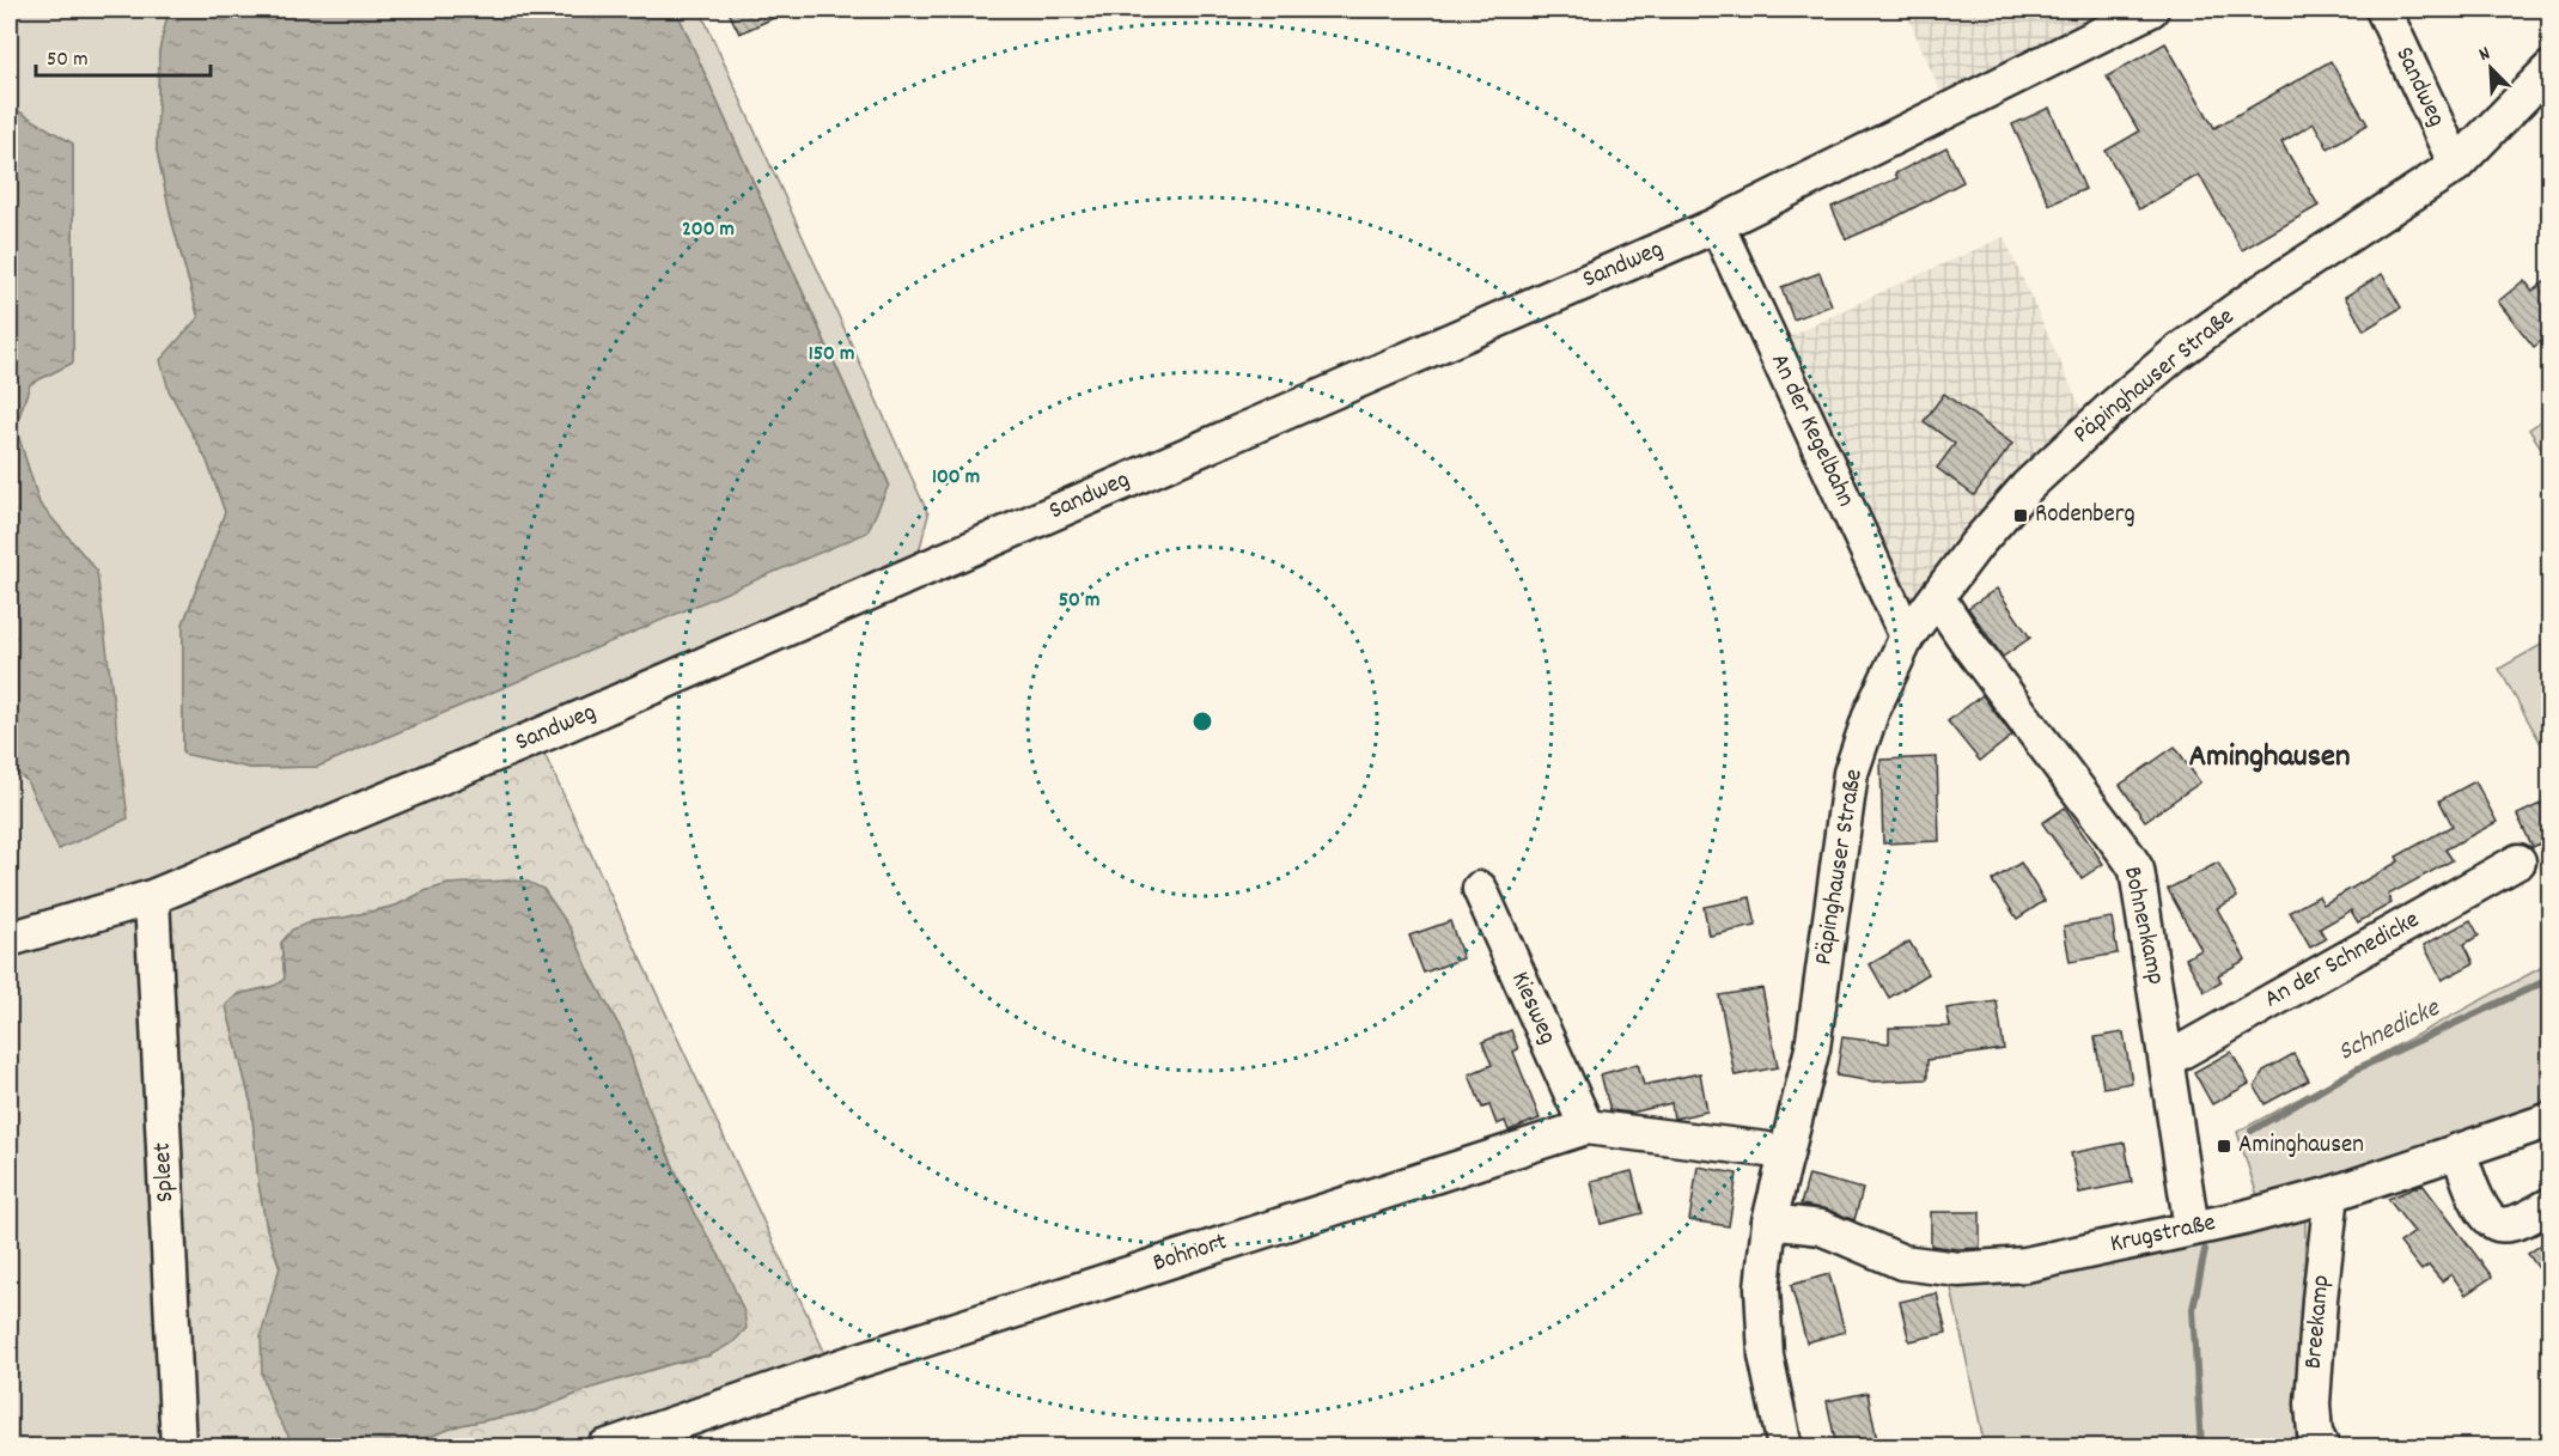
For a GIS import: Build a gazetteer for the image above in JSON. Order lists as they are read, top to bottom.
{
  "streets": {
    "street": [
      "Sandweg",
      "Päpinghauser Straße",
      "An der Kegelbahn",
      "Bohnenkamp",
      "An der Schnedicke",
      "Kiesweg",
      "Spleet",
      "Krugstraße",
      "Bohnort",
      "Breekamp"
    ]
  },
  "crossings": [
    ["Sandweg", "Päpinghauser Straße"],
    ["Sandweg", "An der Kegelbahn"],
    ["Sandweg", "Spleet"],
    ["Päpinghauser Straße", "An der Kegelbahn"],
    ["Päpinghauser Straße", "Bohnenkamp"],
    ["Päpinghauser Straße", "Krugstraße"],
    ["Päpinghauser Straße", "Bohnort"],
    ["Bohnenkamp", "An der Schnedicke"],
    ["Bohnenkamp", "Krugstraße"],
    ["Kiesweg", "Bohnort"],
    ["Krugstraße", "Breekamp"]
  ],
  "districts": ["Aminghausen"],
  "water": ["Schnedicke"],
  "places": {
    "transit": ["Rodenberg", "Aminghausen"]
  },
  "scale_bar": "50 m",
  "north": "top left",
  "rings": [
    "200 m",
    "150 m",
    "100 m",
    "50 m"
  ]
}
